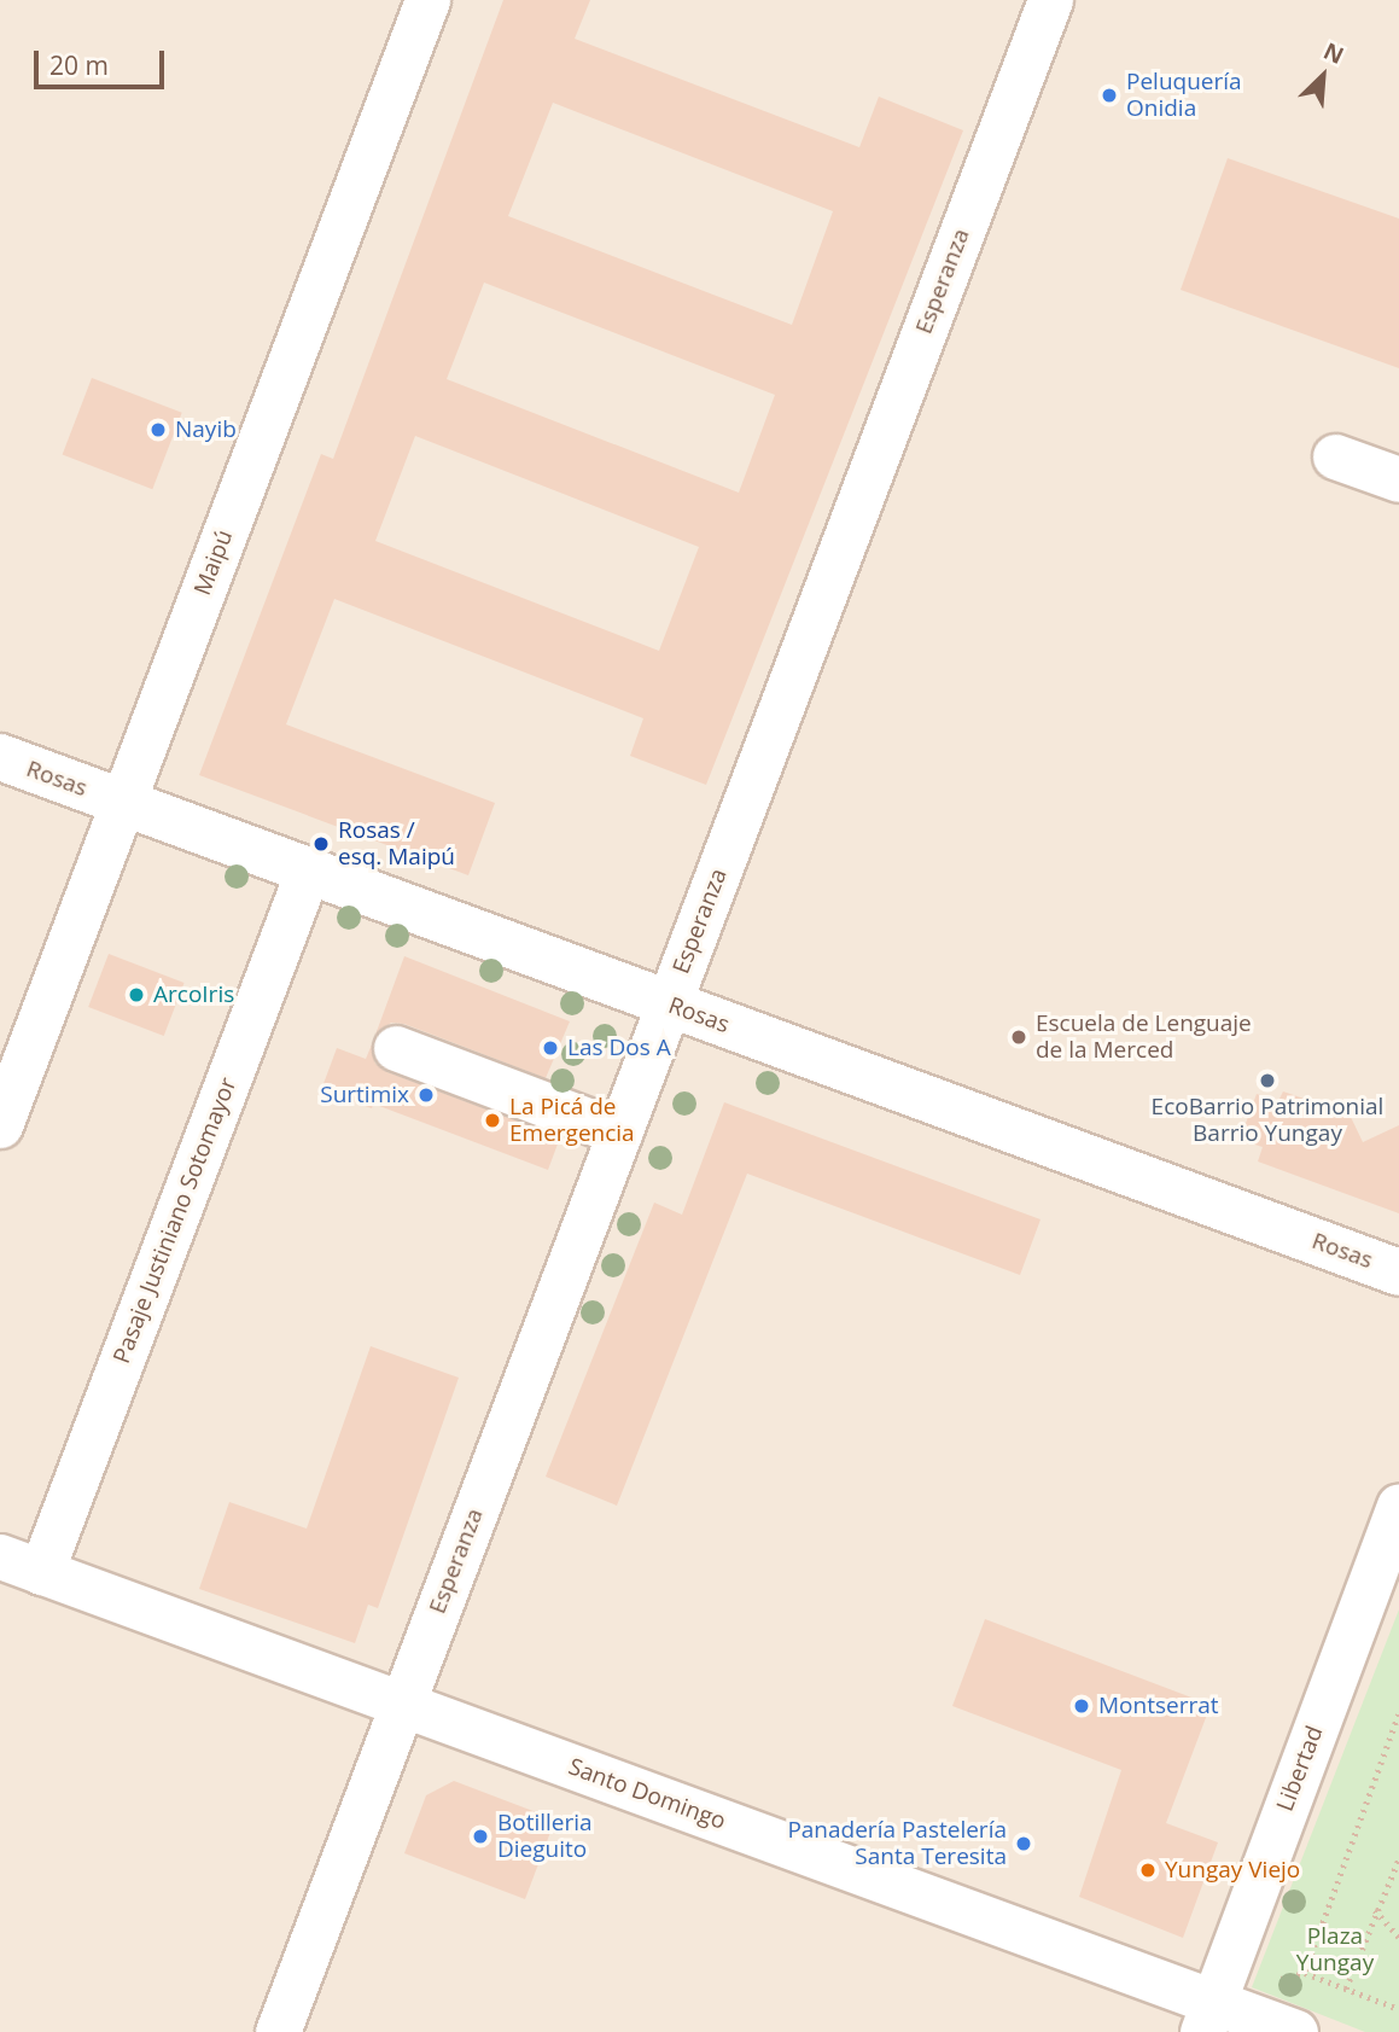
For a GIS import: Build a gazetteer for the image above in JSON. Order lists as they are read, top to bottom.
{
  "streets": {
    "street": [
      "Esperanza",
      "Maipú",
      "Rosas",
      "Pasaje Justiniano Sotomayor",
      "Libertad",
      "Santo Domingo"
    ]
  },
  "crossings": [
    ["Esperanza", "Rosas"],
    ["Esperanza", "Santo Domingo"],
    ["Maipú", "Rosas"],
    ["Rosas", "Pasaje Justiniano Sotomayor"],
    ["Pasaje Justiniano Sotomayor", "Santo Domingo"],
    ["Libertad", "Santo Domingo"]
  ],
  "parks": ["Plaza Yungay"],
  "places": [
    "Peluquería Onidia",
    "Nayib",
    "Rosas / esq. Maipú",
    "ArcoIris",
    "Escuela de Lenguaje de la Merced",
    "Las Dos A",
    "EcoBarrio Patrimonial Barrio Yungay",
    "Surtimix",
    "La Picá de Emergencia",
    "Montserrat",
    "Botilleria Dieguito",
    "Panadería Pastelería Santa Teresita",
    "Yungay Viejo"
  ],
  "scale_bar": "20 m",
  "north": "top right"
}
